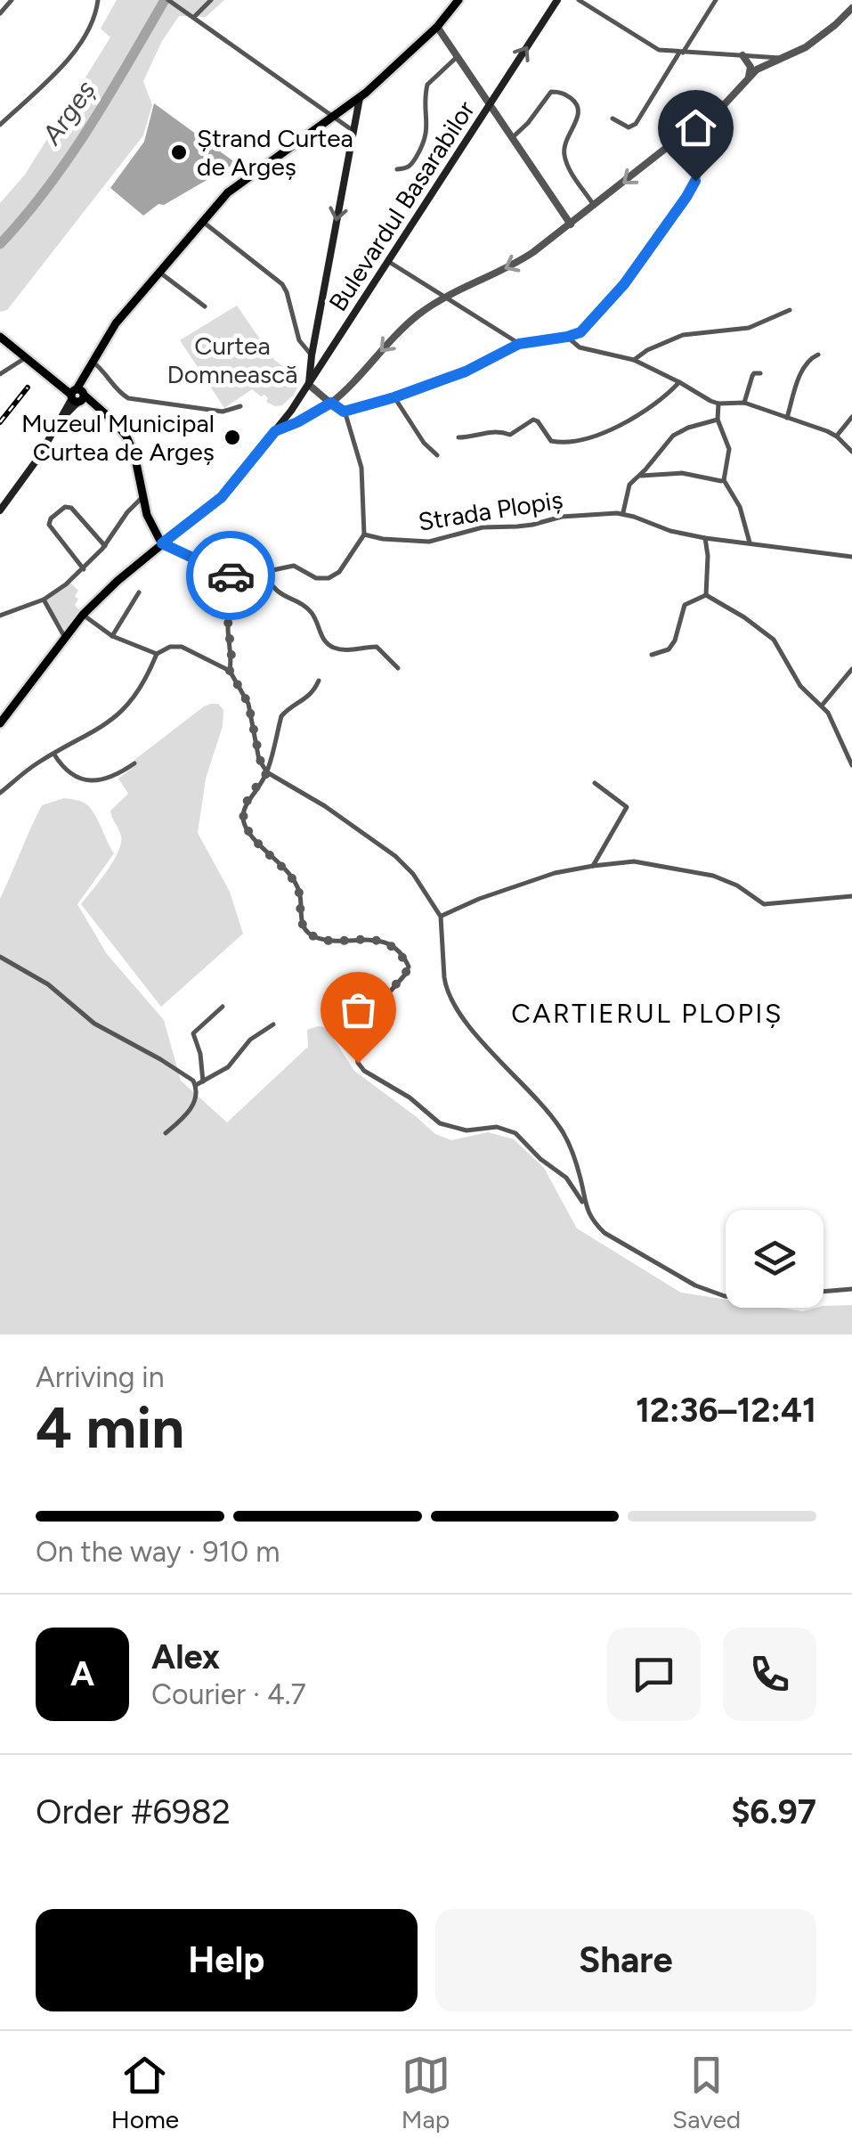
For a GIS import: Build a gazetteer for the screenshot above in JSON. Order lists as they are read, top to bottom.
{
  "streets": {
    "main road": ["Bulevardul Basarabilor"],
    "street": ["Strada Plopiș"]
  },
  "districts": ["CARTIERUL PLOPIȘ"],
  "water": ["Argeș"],
  "parks": ["Curtea Domnească"],
  "places": ["Ștrand Curtea de Argeș", "Muzeul Municipal Curtea de Argeș"],
  "page": {
    "heading": ["4 min", "Arriving in", "12:36–12:41"],
    "panel": [
      "Alex",
      "Courier · 4.7",
      "Order #6982",
      "$6.97"
    ],
    "bar": "On the way · 910 m",
    "round": "A",
    "buttons": ["Help", "Share"],
    "tabs": ["Home", "Map", "Saved"]
  }
}
